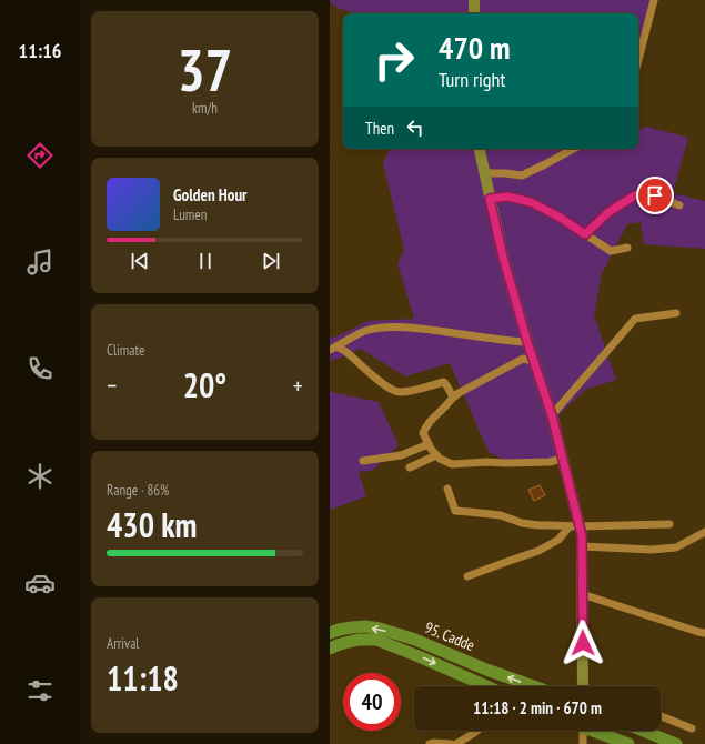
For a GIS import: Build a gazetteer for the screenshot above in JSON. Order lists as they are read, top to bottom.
{
  "streets": {
    "main road": ["95. Cadde"]
  },
  "page": {
    "tabs": "11:16",
    "tile": [
      ["37", "km/h"],
      "Climate",
      ["Range · 86%", "430 km"],
      ["Arrival", "11:18"]
    ],
    "turn": ["470 m", "Turn right"],
    "then": "Then",
    "song": ["Golden Hour", "Lumen"],
    "heat": ["−", "20°", "+"],
    "limit": "40",
    "trip": "11:18 · 2 min · 670 m"
  }
}
